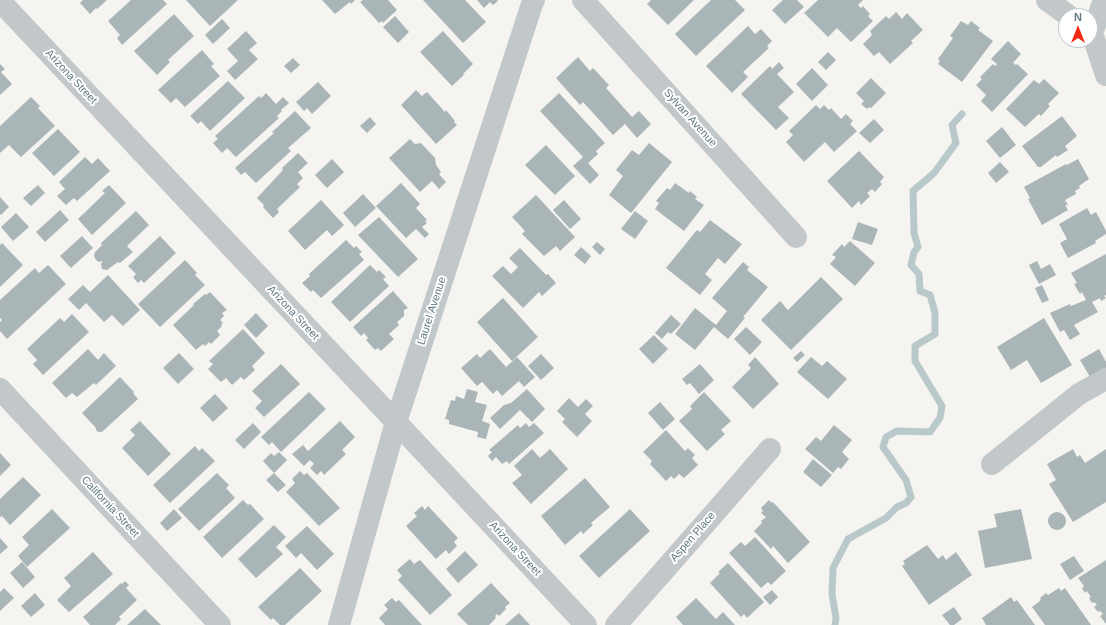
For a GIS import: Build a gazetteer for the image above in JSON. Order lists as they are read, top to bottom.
{
  "streets": {
    "street": [
      "Arizona Street",
      "Sylvan Avenue",
      "Laurel Avenue",
      "California Street",
      "Aspen Place"
    ]
  },
  "crossings": [
    ["Arizona Street", "Laurel Avenue"]
  ],
  "north": "top"
}
